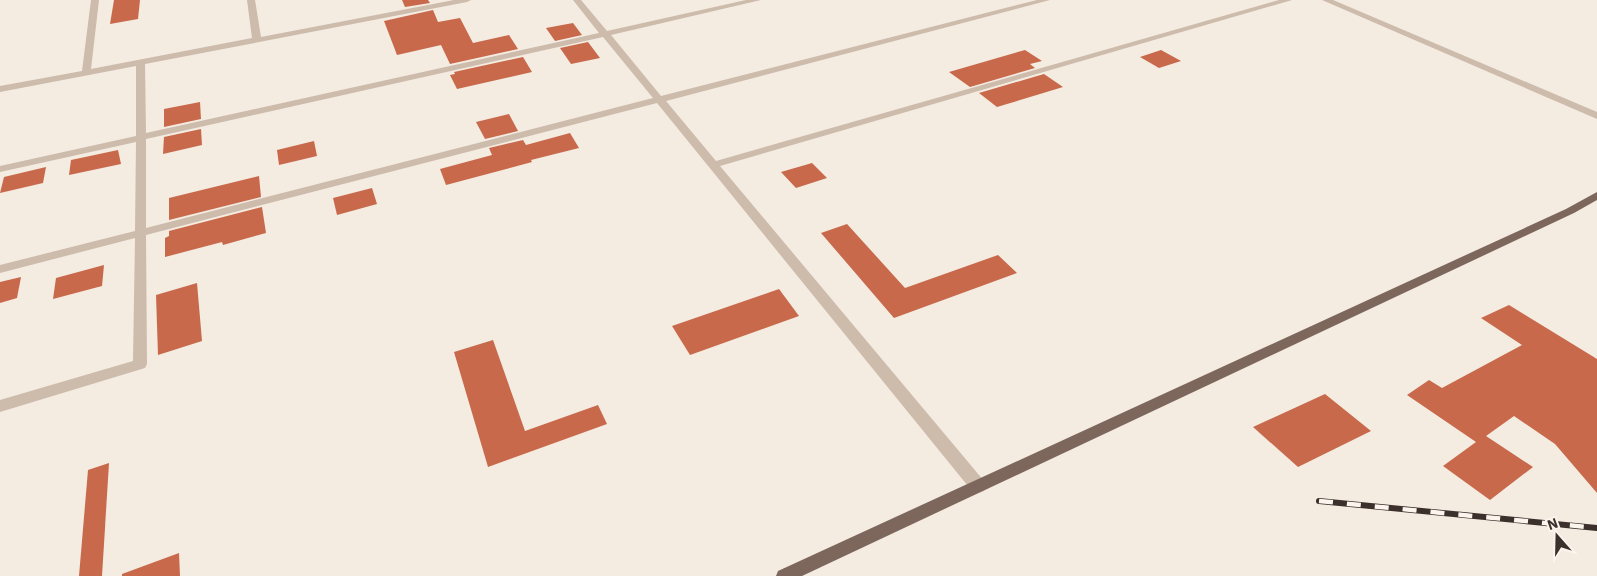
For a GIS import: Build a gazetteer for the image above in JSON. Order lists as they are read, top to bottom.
{
  "north": "top"
}
